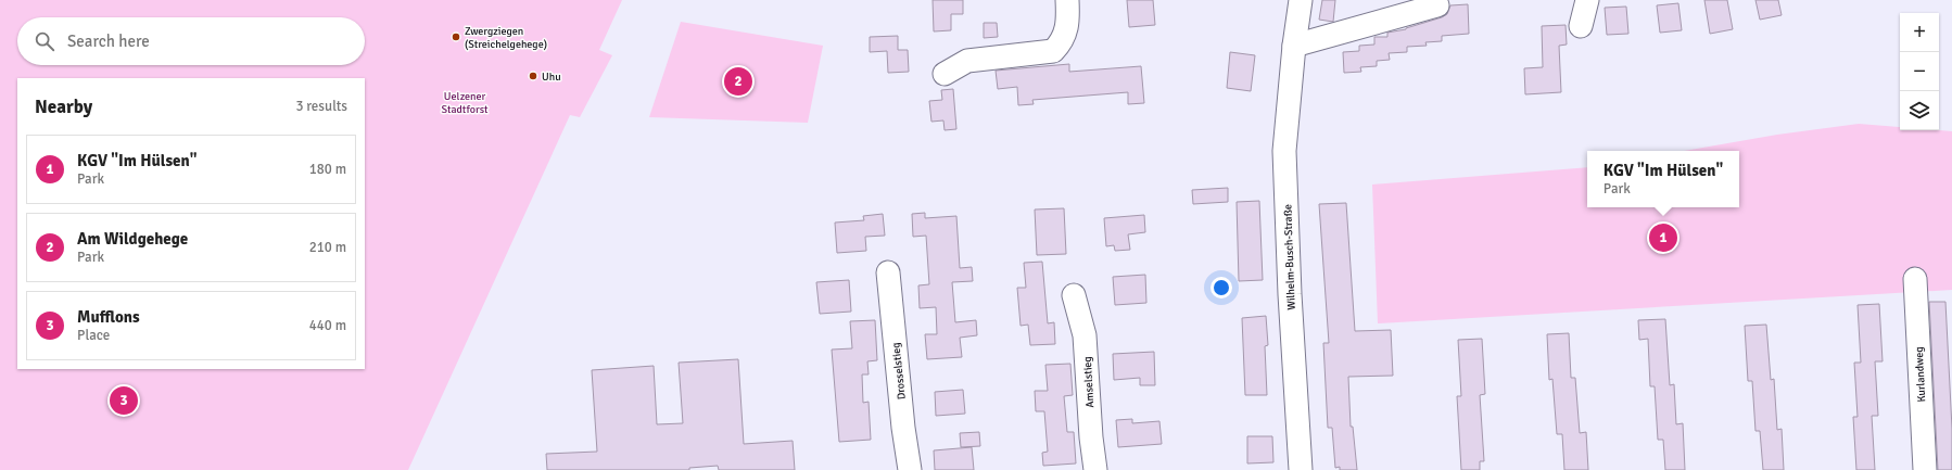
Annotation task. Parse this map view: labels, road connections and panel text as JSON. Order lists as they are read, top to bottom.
{
  "streets": {
    "street": [
      "Wilhelm-Busch-Straße",
      "Drosselstieg",
      "Kurlandweg",
      "Amselstieg"
    ]
  },
  "parks": ["Uelzener Stadtforst"],
  "places": ["Zwergziegen (Streichelgehege)", "Uhu"],
  "page": {
    "map_buttons": ["+", "−"],
    "search": "Search here",
    "pins": ["2", "1", "3"],
    "heading": ["Nearby", "3 results"],
    "list": [
      {
        "mark": "1",
        "name": "KGV \"Im Hülsen\"",
        "note": "Park",
        "value": "180 m"
      },
      {
        "mark": "2",
        "name": "Am Wildgehege",
        "note": "Park",
        "value": "210 m"
      },
      {
        "mark": "3",
        "name": "Mufflons",
        "note": "Place",
        "value": "440 m"
      }
    ],
    "popup": ["KGV \"Im Hülsen\"", "Park"]
  }
}
